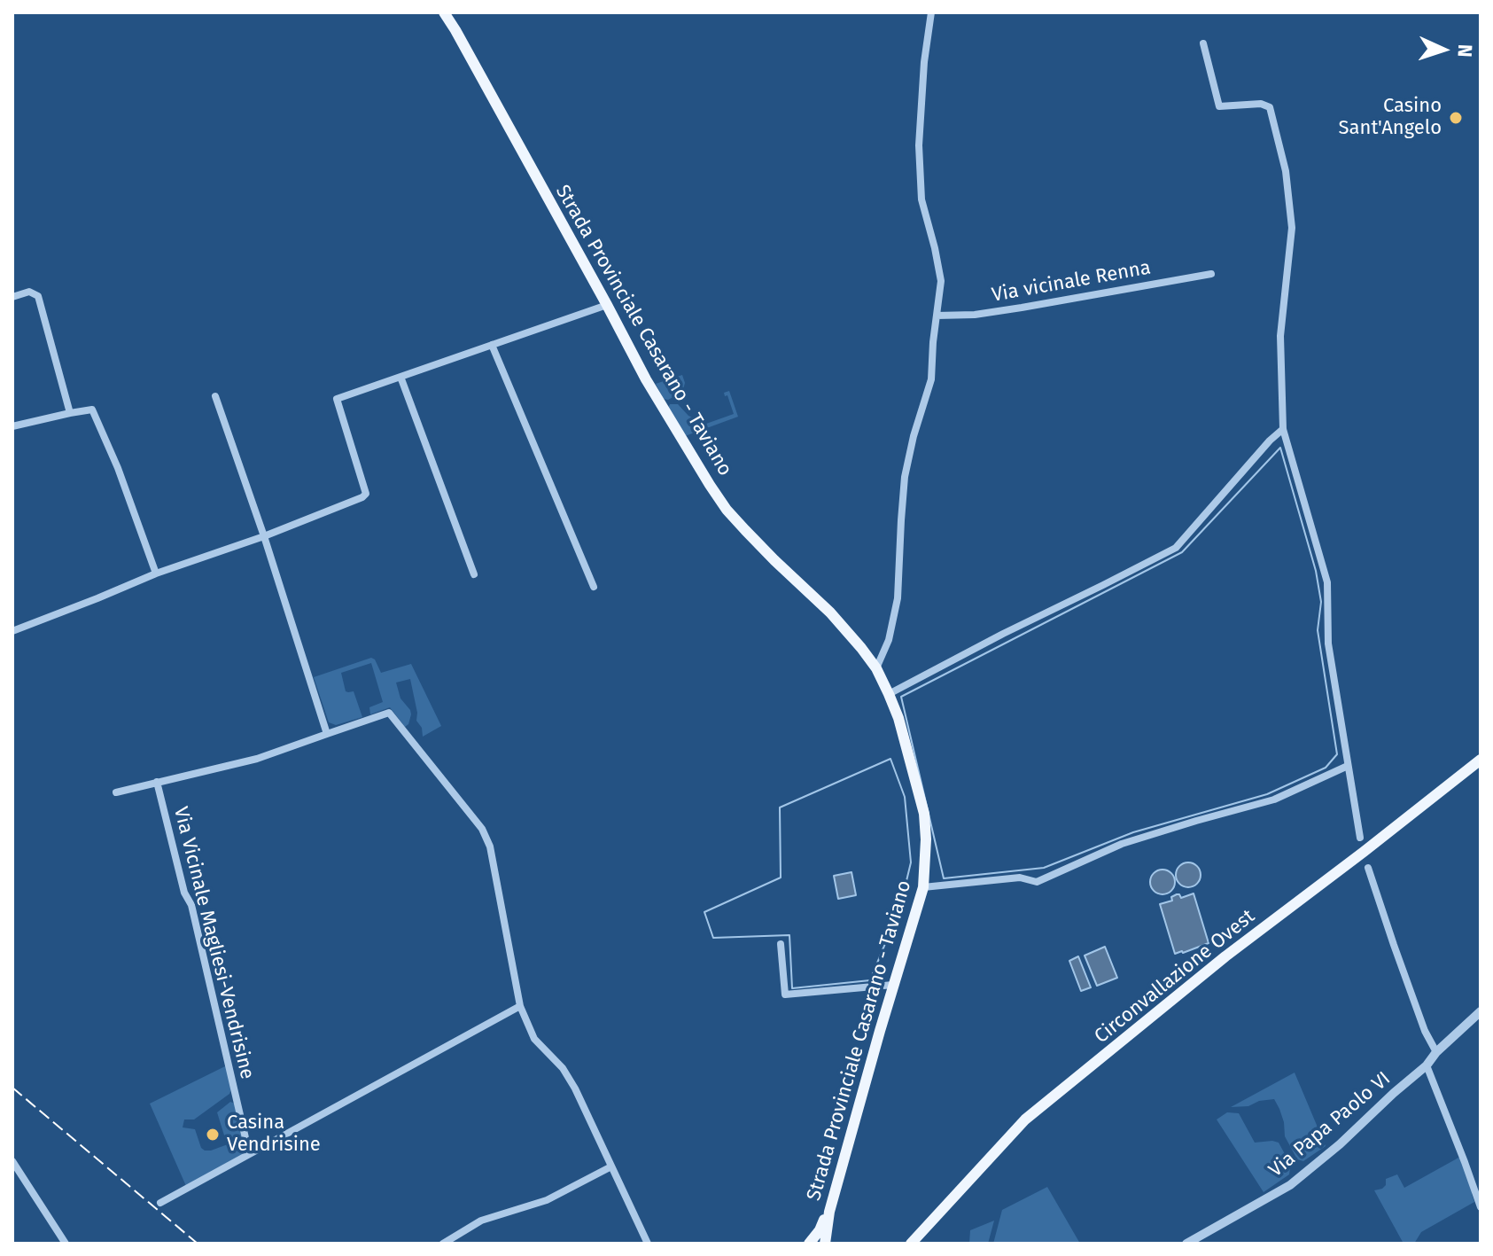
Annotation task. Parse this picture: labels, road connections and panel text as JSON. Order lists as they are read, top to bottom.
{
  "streets": {
    "main road": ["Strada Provinciale Casarano - Taviano", "Circonvallazione Ovest"],
    "street": ["Via vicinale Renna", "Via Vicinale Magliesi-Vendrisine", "Via Papa Paolo VI"]
  },
  "places": ["Casino Sant'Angelo", "Casina Vendrisine"],
  "north": "right"
}
